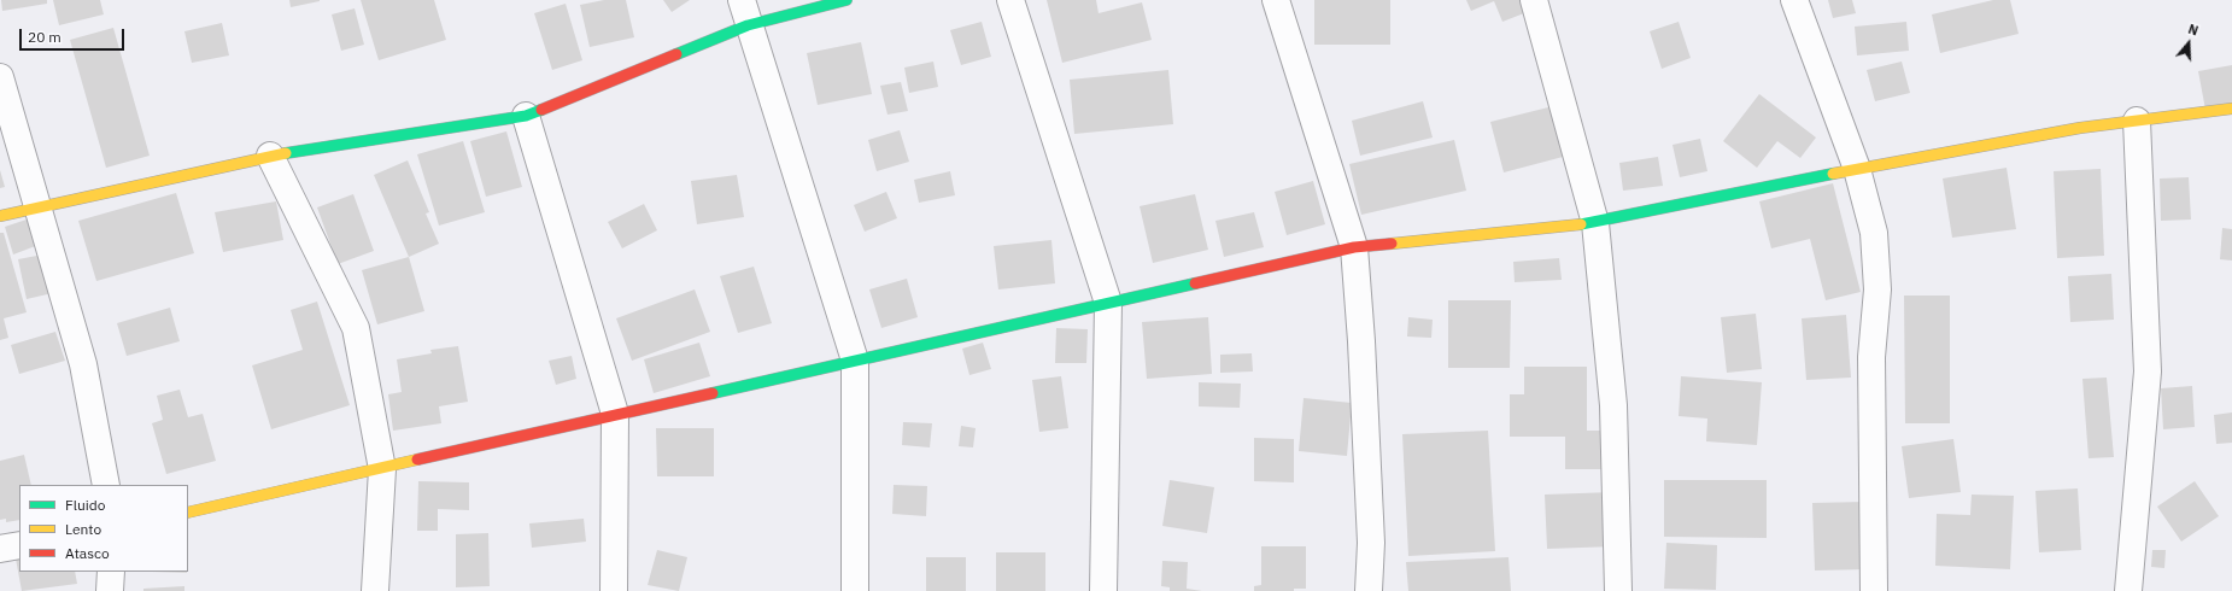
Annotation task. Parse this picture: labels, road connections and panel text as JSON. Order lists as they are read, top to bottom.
{
  "legend": ["Fluido", "Lento", "Atasco"],
  "scale_bar": "20 m",
  "north": "top"
}
